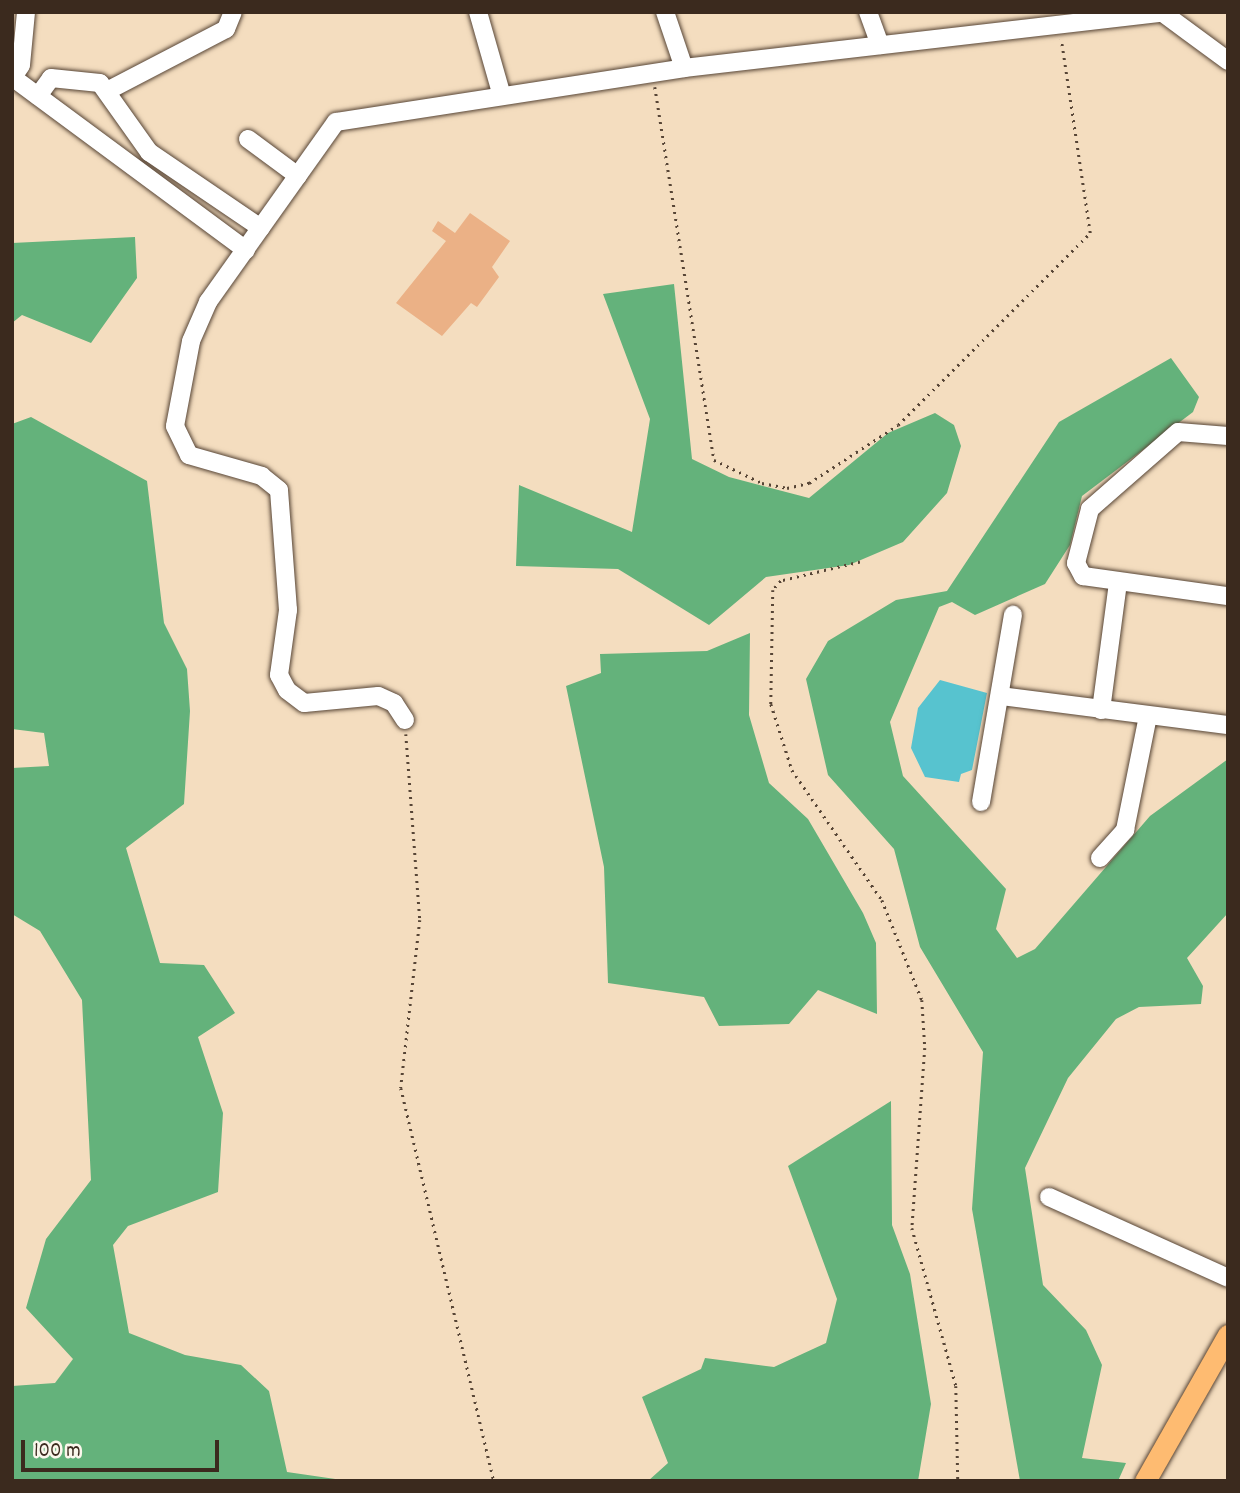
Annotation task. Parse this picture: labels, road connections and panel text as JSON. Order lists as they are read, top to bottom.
{
  "scale_bar": "100 m"
}
